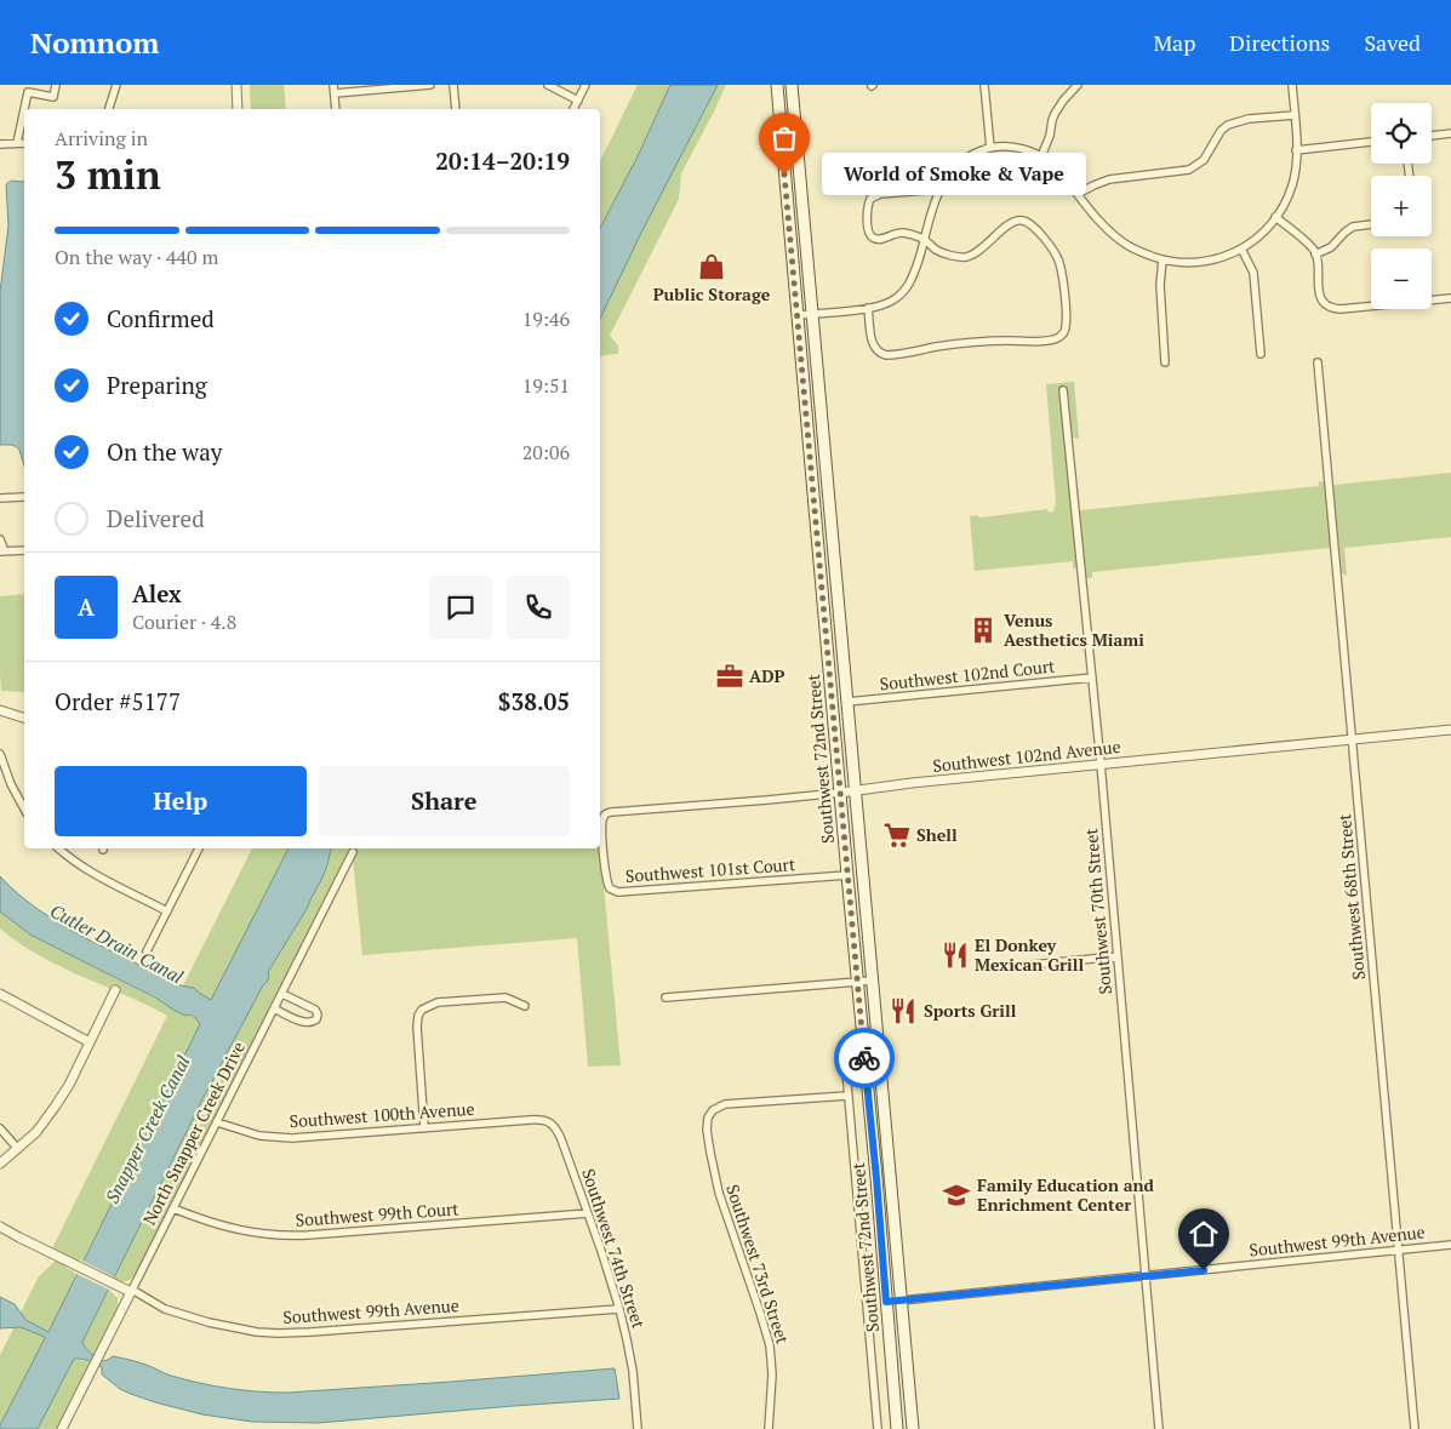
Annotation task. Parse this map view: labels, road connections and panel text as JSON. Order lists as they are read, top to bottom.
{
  "streets": {
    "main road": ["Southwest 72nd Street"],
    "street": [
      "Southwest 102nd Court",
      "Southwest 102nd Avenue",
      "Southwest 101st Court",
      "Southwest 68th Street",
      "Southwest 70th Street",
      "Southwest 100th Avenue",
      "North Snapper Creek Drive",
      "Southwest 99th Court",
      "Southwest 99th Avenue",
      "Southwest 74th Street",
      "Southwest 73rd Street"
    ]
  },
  "crossings": [
    ["Southwest 102nd Court", "Southwest 72nd Street"],
    ["Southwest 102nd Court", "Southwest 70th Street"],
    ["Southwest 102nd Avenue", "Southwest 72nd Street"],
    ["Southwest 102nd Avenue", "Southwest 101st Court"],
    ["Southwest 102nd Avenue", "Southwest 68th Street"],
    ["Southwest 102nd Avenue", "Southwest 70th Street"],
    ["Southwest 72nd Street", "Southwest 101st Court"],
    ["Southwest 72nd Street", "Southwest 99th Avenue"],
    ["Southwest 72nd Street", "Southwest 73rd Street"],
    ["Southwest 68th Street", "Southwest 99th Avenue"],
    ["Southwest 70th Street", "Southwest 99th Avenue"],
    ["Southwest 100th Avenue", "North Snapper Creek Drive"],
    ["Southwest 100th Avenue", "Southwest 74th Street"],
    ["North Snapper Creek Drive", "Southwest 99th Court"],
    ["North Snapper Creek Drive", "Southwest 99th Avenue"],
    ["Southwest 99th Court", "Southwest 74th Street"],
    ["Southwest 99th Avenue", "Southwest 74th Street"]
  ],
  "water": ["Cutler Drain Canal", "Snapper Creek Canal"],
  "places": {
    "other": ["World of Smoke & Vape"],
    "shop": ["Public Storage"],
    "building": ["Venus Aesthetics Miami"],
    "office": ["ADP"],
    "supermarket": ["Shell"],
    "restaurant": ["El Donkey Mexican Grill", "Sports Grill"],
    "school or university": ["Family Education and Enrichment Center"]
  },
  "page": {
    "header": "Nomnom",
    "nav": ["Map", "Directions", "Saved"],
    "map_buttons": ["+", "−"],
    "heading": ["3 min", "Arriving in", "20:14–20:19"],
    "panel": [
      "Alex",
      "Courier · 4.8",
      "Order #5177",
      "$38.05"
    ],
    "bubble": "World of Smoke & Vape",
    "bar": "On the way · 440 m",
    "list": [
      ["Confirmed", "19:46"],
      ["Preparing", "19:51"],
      ["On the way", "20:06"],
      "Delivered"
    ],
    "round": "A",
    "buttons": ["Help", "Share"]
  }
}
